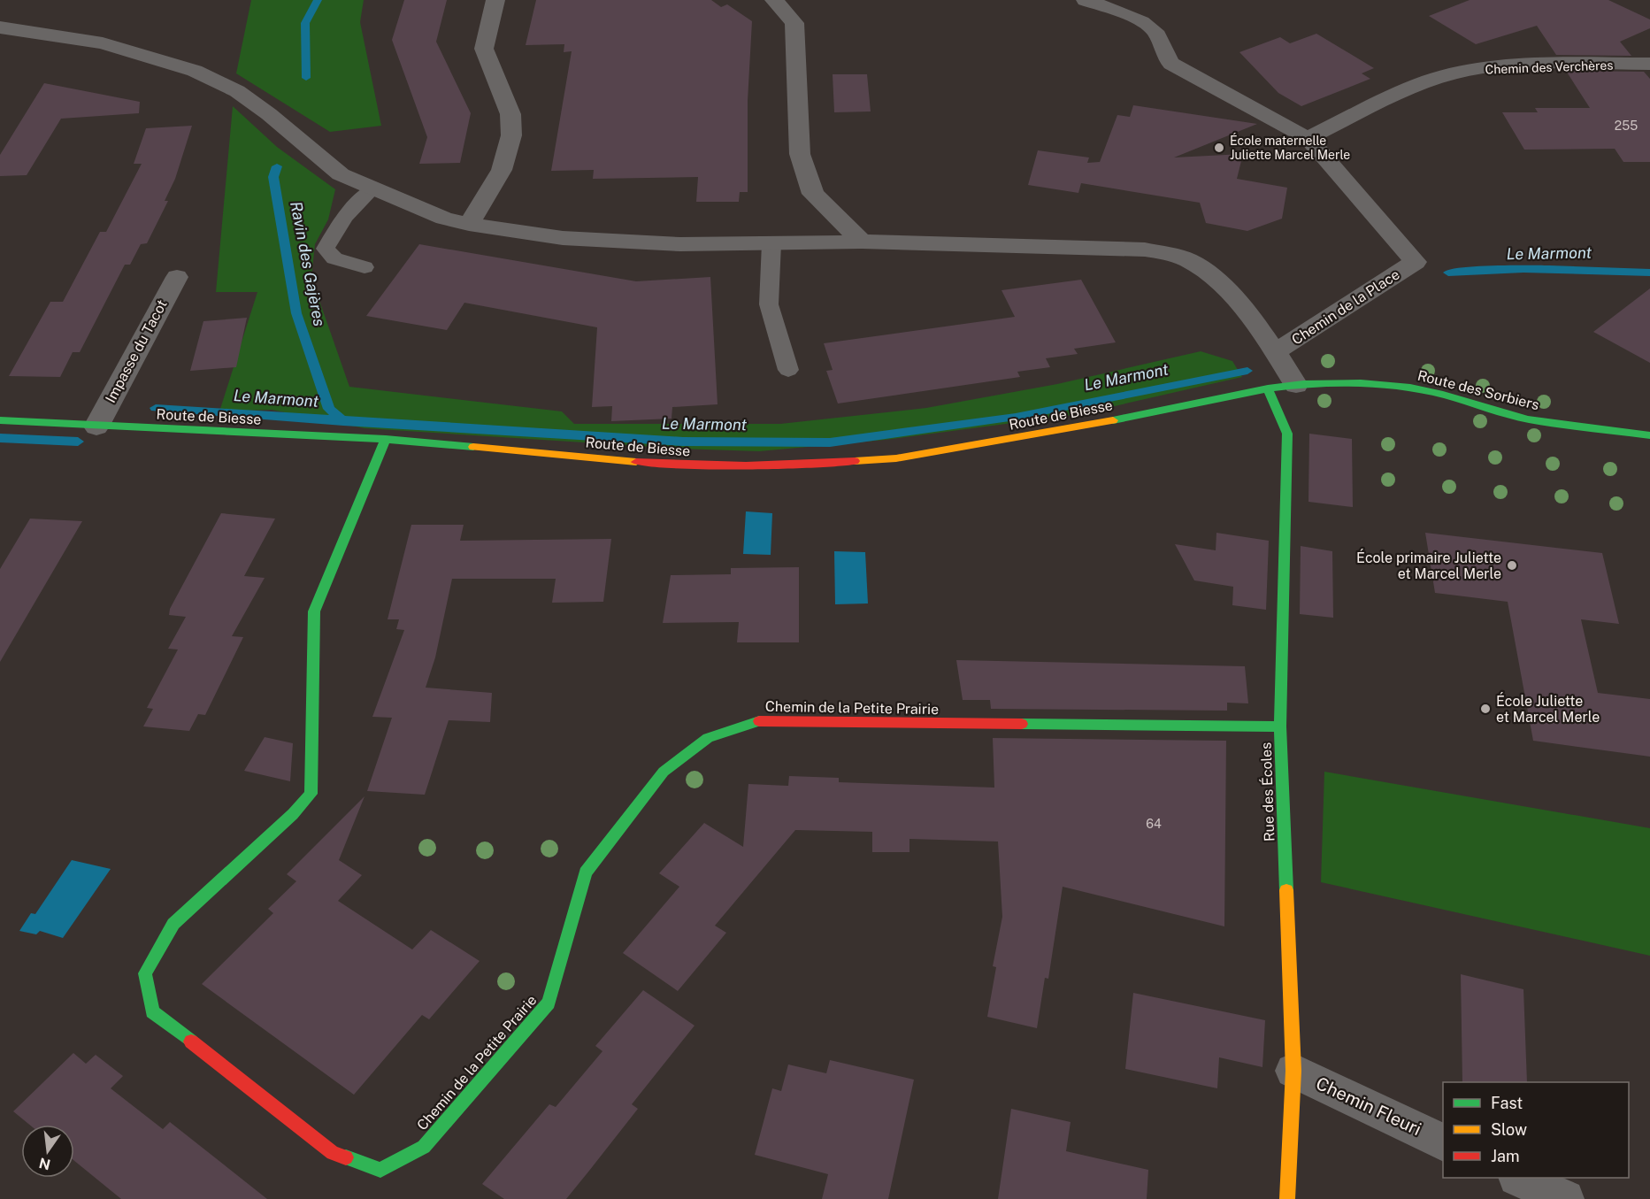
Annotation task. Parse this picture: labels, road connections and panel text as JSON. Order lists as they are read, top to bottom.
{
  "streets": {
    "street": [
      "Chemin des Verchères",
      "Chemin de la Place",
      "Impasse du Tacot",
      "Route des Sorbiers",
      "Route de Biesse",
      "Chemin de la Petite Prairie",
      "Rue des Écoles",
      "Chemin Fleuri"
    ]
  },
  "crossings": [
    ["Chemin des Verchères", "Chemin de la Place"],
    ["Impasse du Tacot", "Route de Biesse"],
    ["Route des Sorbiers", "Route de Biesse"],
    ["Route des Sorbiers", "Rue des Écoles"],
    ["Route de Biesse", "Chemin de la Petite Prairie"],
    ["Route de Biesse", "Rue des Écoles"],
    ["Chemin de la Petite Prairie", "Rue des Écoles"],
    ["Rue des Écoles", "Chemin Fleuri"]
  ],
  "water": ["Le Marmont", "Ravin des Gajères"],
  "places": ["École maternelle Juliette Marcel Merle", "École primaire Juliette et Marcel Merle", "École Juliette et Marcel Merle"],
  "house_numbers": ["255", "64"],
  "legend": ["Fast", "Slow", "Jam"],
  "north": "bottom"
}
